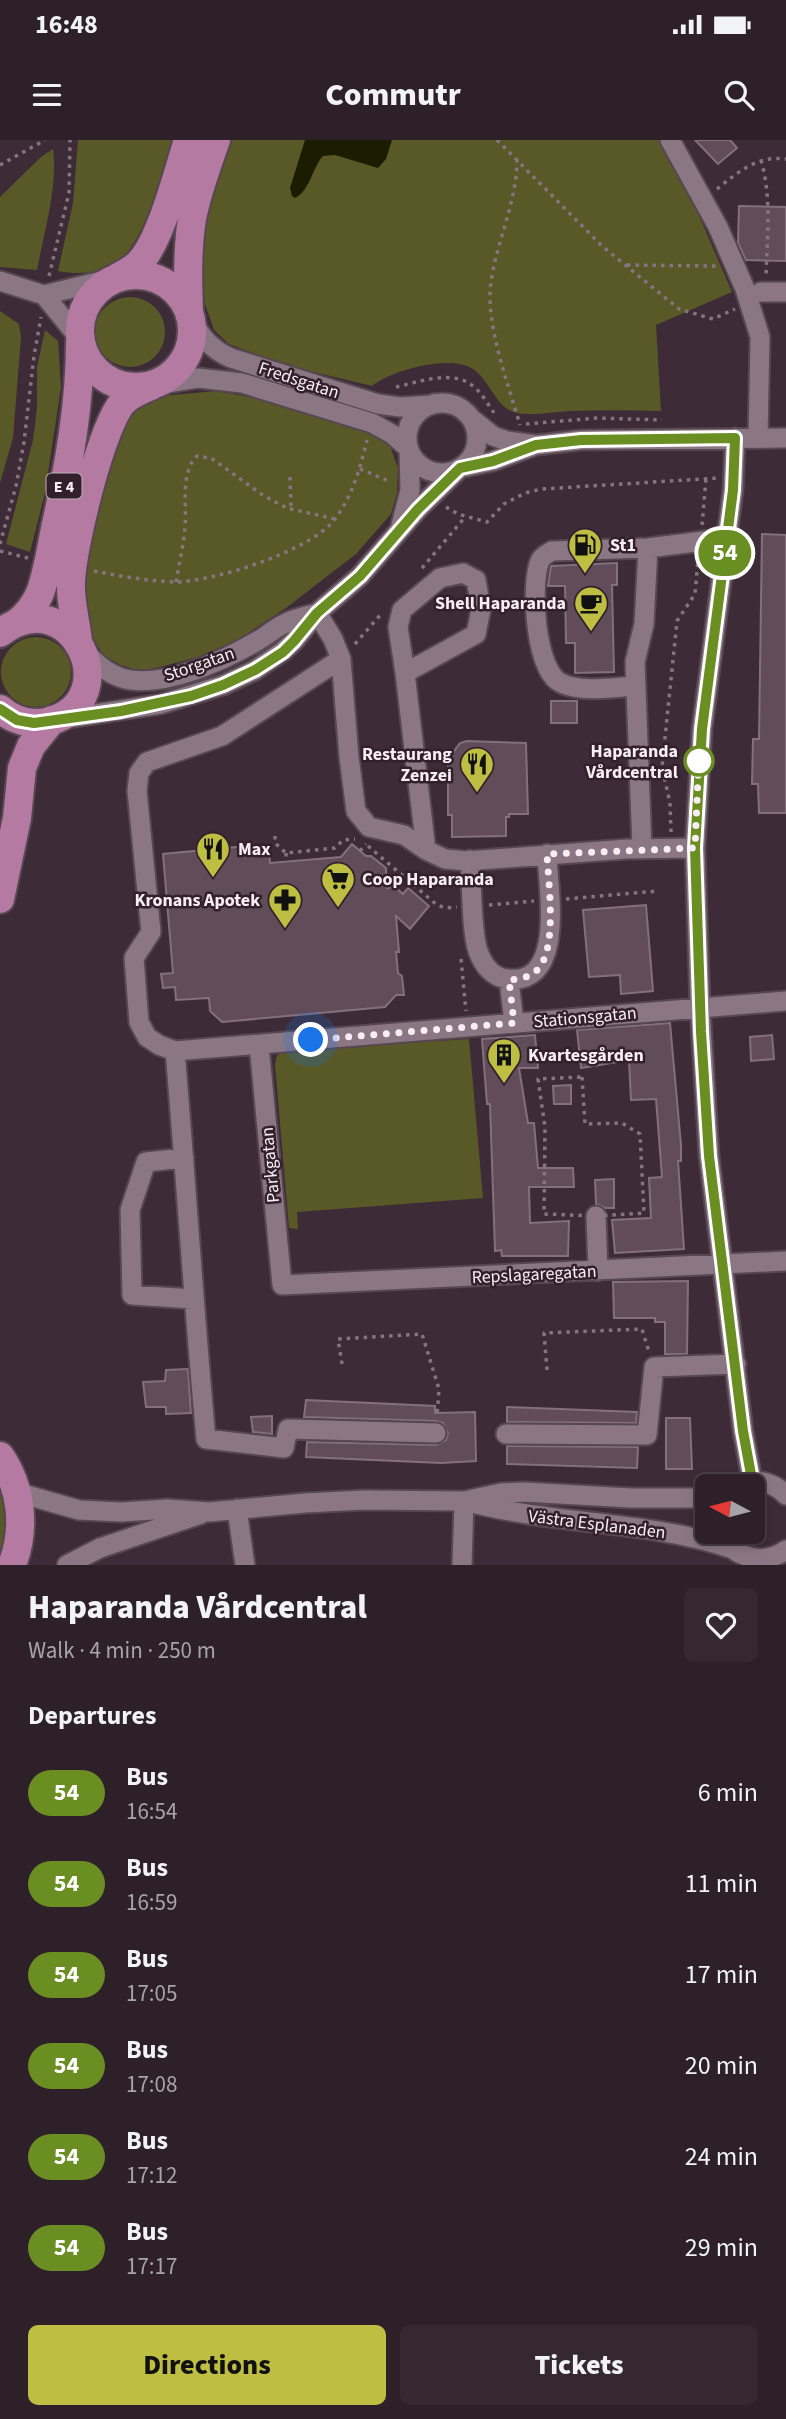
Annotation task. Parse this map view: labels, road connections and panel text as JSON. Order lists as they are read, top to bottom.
{
  "streets": {
    "highway": ["E 4"],
    "street": [
      "Fredsgatan",
      "Storgatan",
      "Stationsgatan",
      "Parkgatan",
      "Repslagaregatan",
      "Västra Esplanaden"
    ]
  },
  "crossings": [
    ["Fredsgatan", "E 4"],
    ["Fredsgatan", "Storgatan"],
    ["E 4", "Storgatan"],
    ["Stationsgatan", "Parkgatan"],
    ["Parkgatan", "Repslagaregatan"]
  ],
  "places": {
    "fuel station": ["St1"],
    "cafe": ["Shell Haparanda"],
    "other": ["Haparanda Vårdcentral"],
    "restaurant": ["Restaurang Zenzei", "Max"],
    "supermarket": ["Coop Haparanda"],
    "pharmacy": ["Kronans Apotek"],
    "building": ["Kvartesgården"]
  },
  "lines": ["bus line 54"],
  "north": "left",
  "page": {
    "status": "16:48",
    "header": "Commutr",
    "on_map": "54",
    "heading": [
      ["Haparanda Vårdcentral", "Walk · 4 min · 250 m"],
      "Departures"
    ],
    "list": [
      {
        "mark": "54",
        "name": "Bus",
        "note": "16:54",
        "value": "6 min"
      },
      {
        "mark": "54",
        "name": "Bus",
        "note": "16:59",
        "value": "11 min"
      },
      {
        "mark": "54",
        "name": "Bus",
        "note": "17:05",
        "value": "17 min"
      },
      {
        "mark": "54",
        "name": "Bus",
        "note": "17:08",
        "value": "20 min"
      },
      {
        "mark": "54",
        "name": "Bus",
        "note": "17:12",
        "value": "24 min"
      },
      {
        "mark": "54",
        "name": "Bus",
        "note": "17:17",
        "value": "29 min"
      }
    ],
    "buttons": ["Directions", "Tickets"]
  }
}
